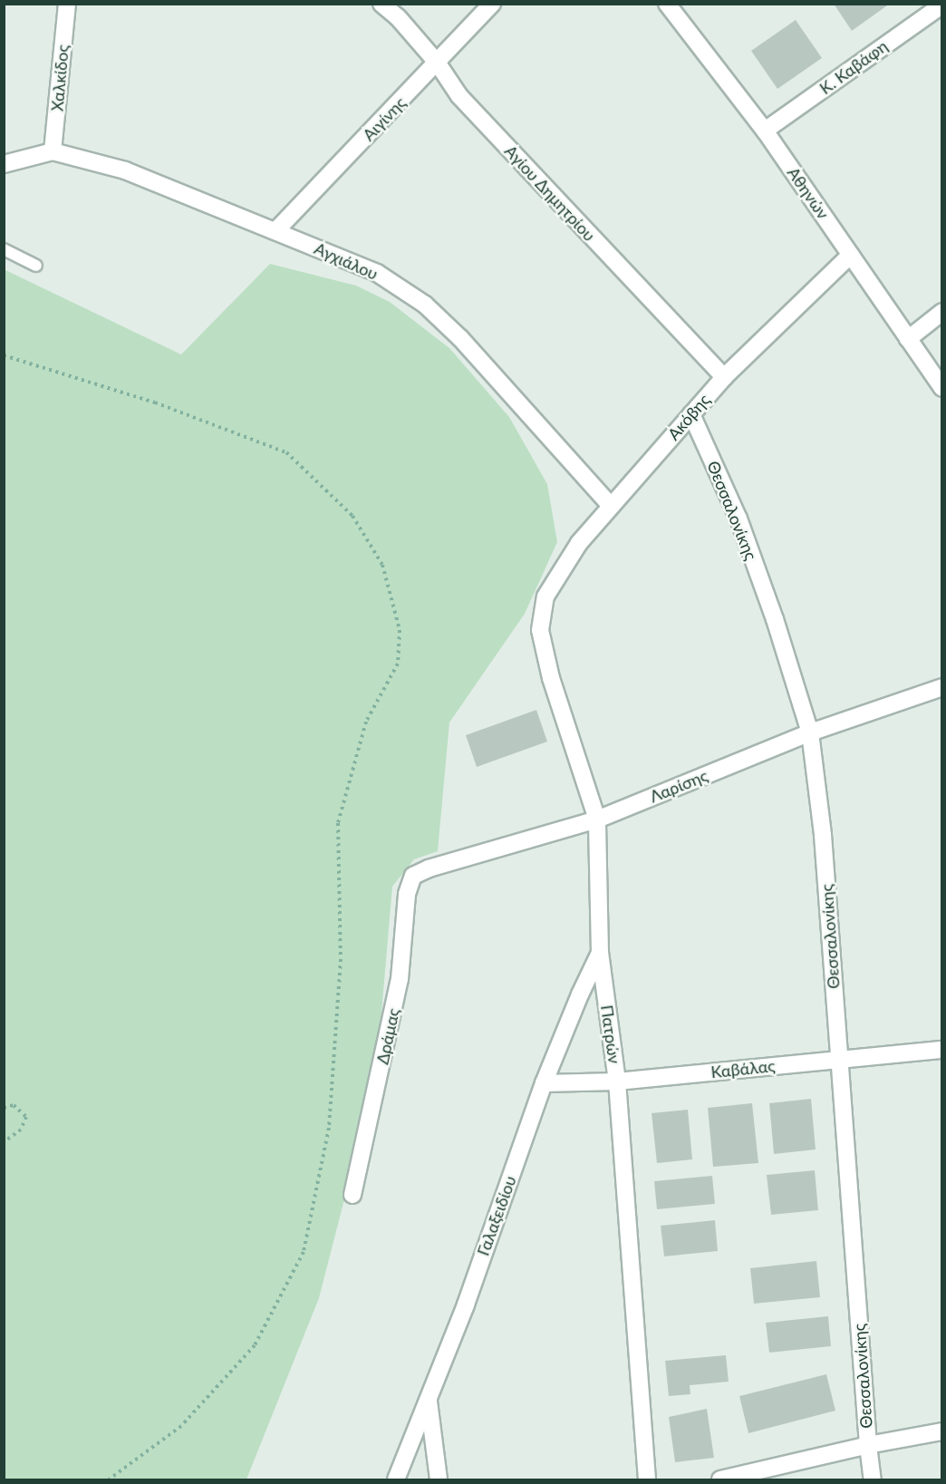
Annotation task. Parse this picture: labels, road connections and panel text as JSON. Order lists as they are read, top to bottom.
{
  "streets": {
    "street": [
      "Κ. Καβάφη",
      "Χαλκίδος",
      "Αιγίνης",
      "Αγίου Δημητρίου",
      "Αθηνών",
      "Αγχιάλου",
      "Ακόβης",
      "Θεσσαλονίκης",
      "Λαρίσης",
      "Πατρών",
      "Δράμας",
      "Καβάλας",
      "Γαλαξειδίου"
    ]
  },
  "crossings": [
    ["Κ. Καβάφη", "Αθηνών"],
    ["Χαλκίδος", "Αγχιάλου"],
    ["Αιγίνης", "Αγίου Δημητρίου"],
    ["Αιγίνης", "Αγχιάλου"],
    ["Αγίου Δημητρίου", "Ακόβης"],
    ["Αθηνών", "Ακόβης"],
    ["Αγχιάλου", "Ακόβης"],
    ["Ακόβης", "Θεσσαλονίκης"],
    ["Ακόβης", "Πατρών"],
    ["Θεσσαλονίκης", "Λαρίσης"],
    ["Θεσσαλονίκης", "Καβάλας"],
    ["Λαρίσης", "Πατρών"],
    ["Λαρίσης", "Δράμας"],
    ["Πατρών", "Καβάλας"],
    ["Πατρών", "Γαλαξειδίου"],
    ["Καβάλας", "Γαλαξειδίου"]
  ]
}
